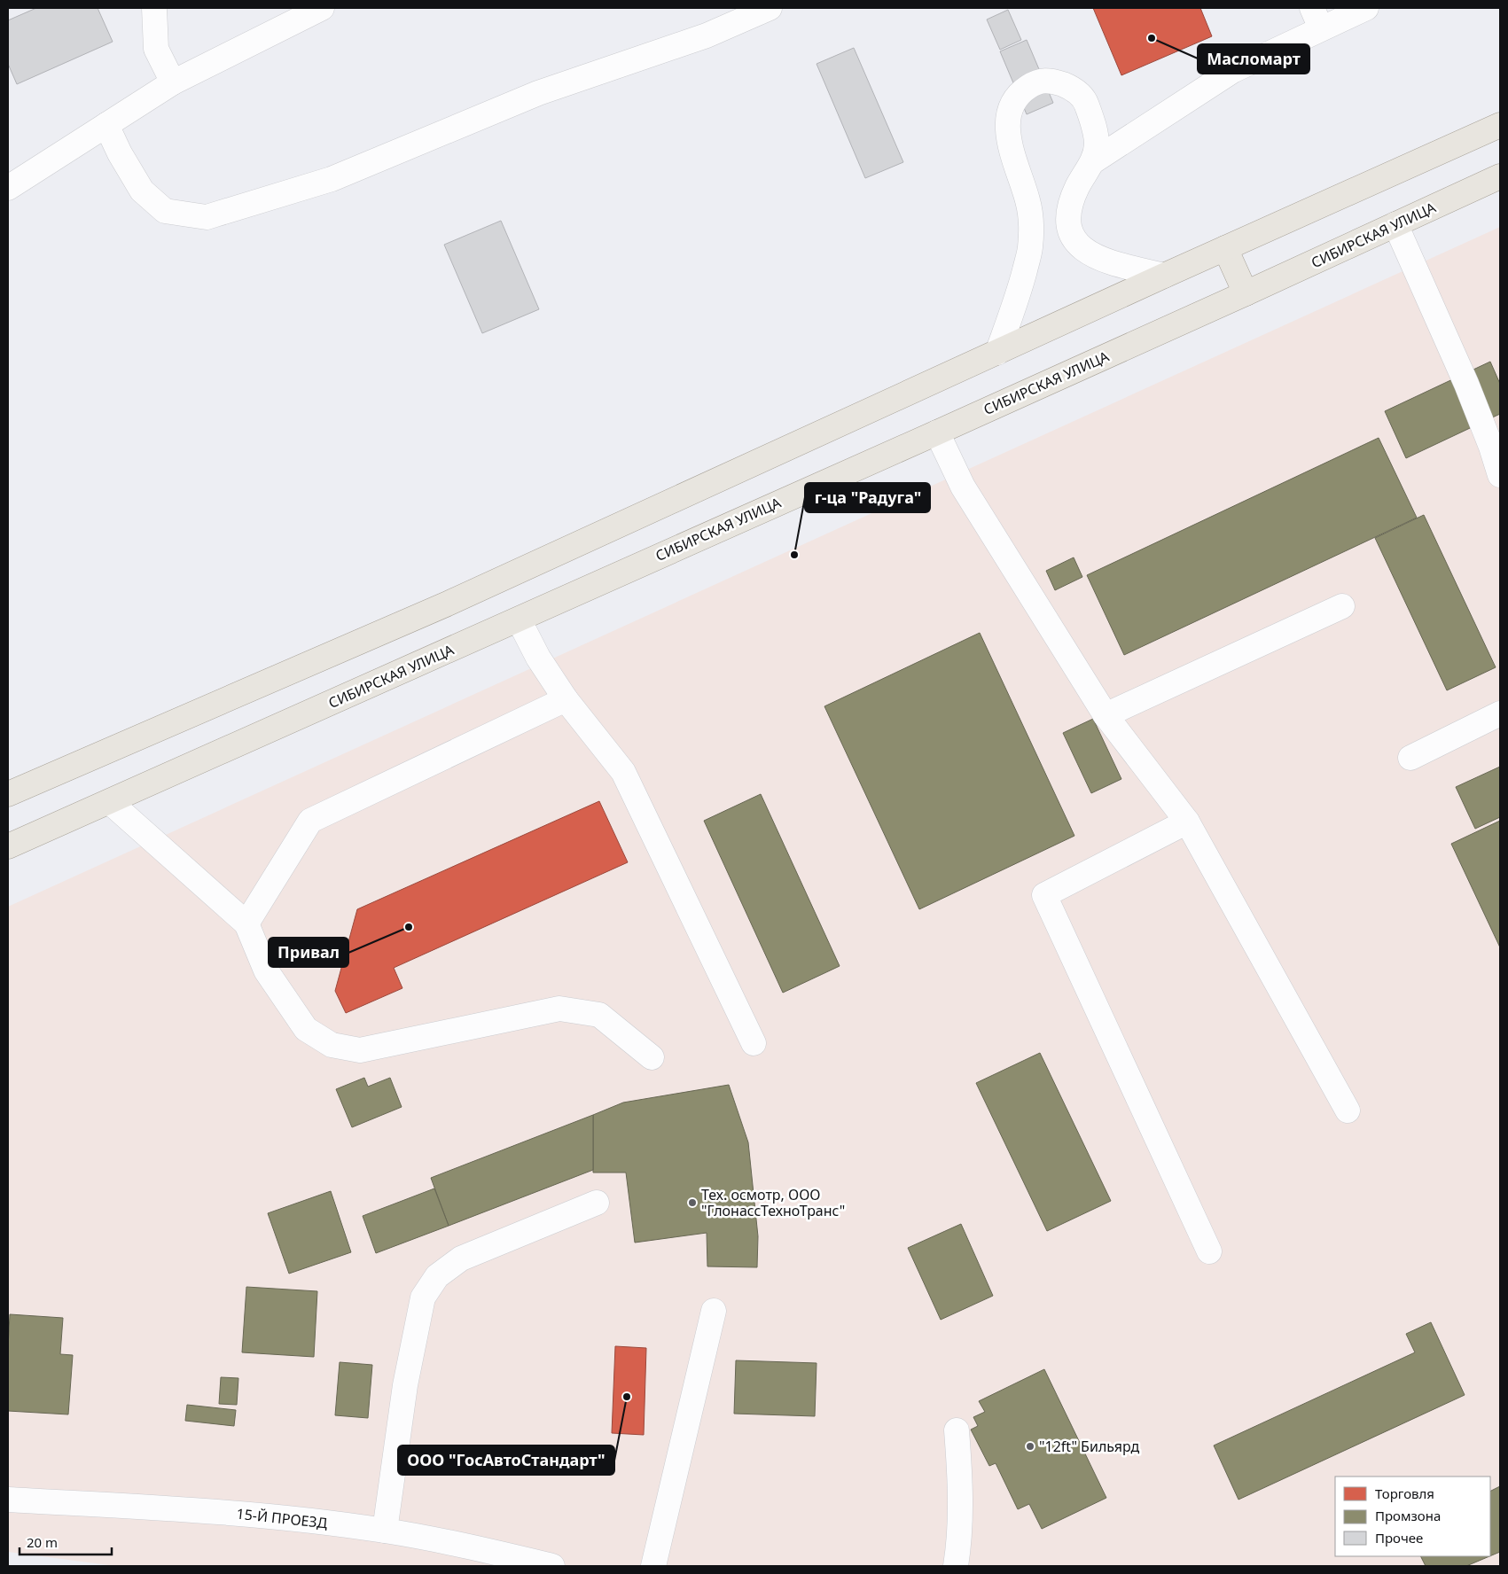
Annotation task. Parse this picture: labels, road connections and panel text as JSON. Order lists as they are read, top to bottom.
{
  "streets": {
    "main road": ["СИБИРСКАЯ УЛИЦА"],
    "street": ["15-Й ПРОЕЗД"]
  },
  "places": [
    "Масломарт",
    "г-ца \"Радуга\"",
    "Привал",
    "Тех. осмотр, ООО \"ГлонассТехноТранс\"",
    "ООО \"ГосАвтоСтандарт\"",
    "\"12ft\" Бильярд"
  ],
  "legend": ["Торговля", "Промзона", "Прочее"],
  "scale_bar": "20 m"
}
